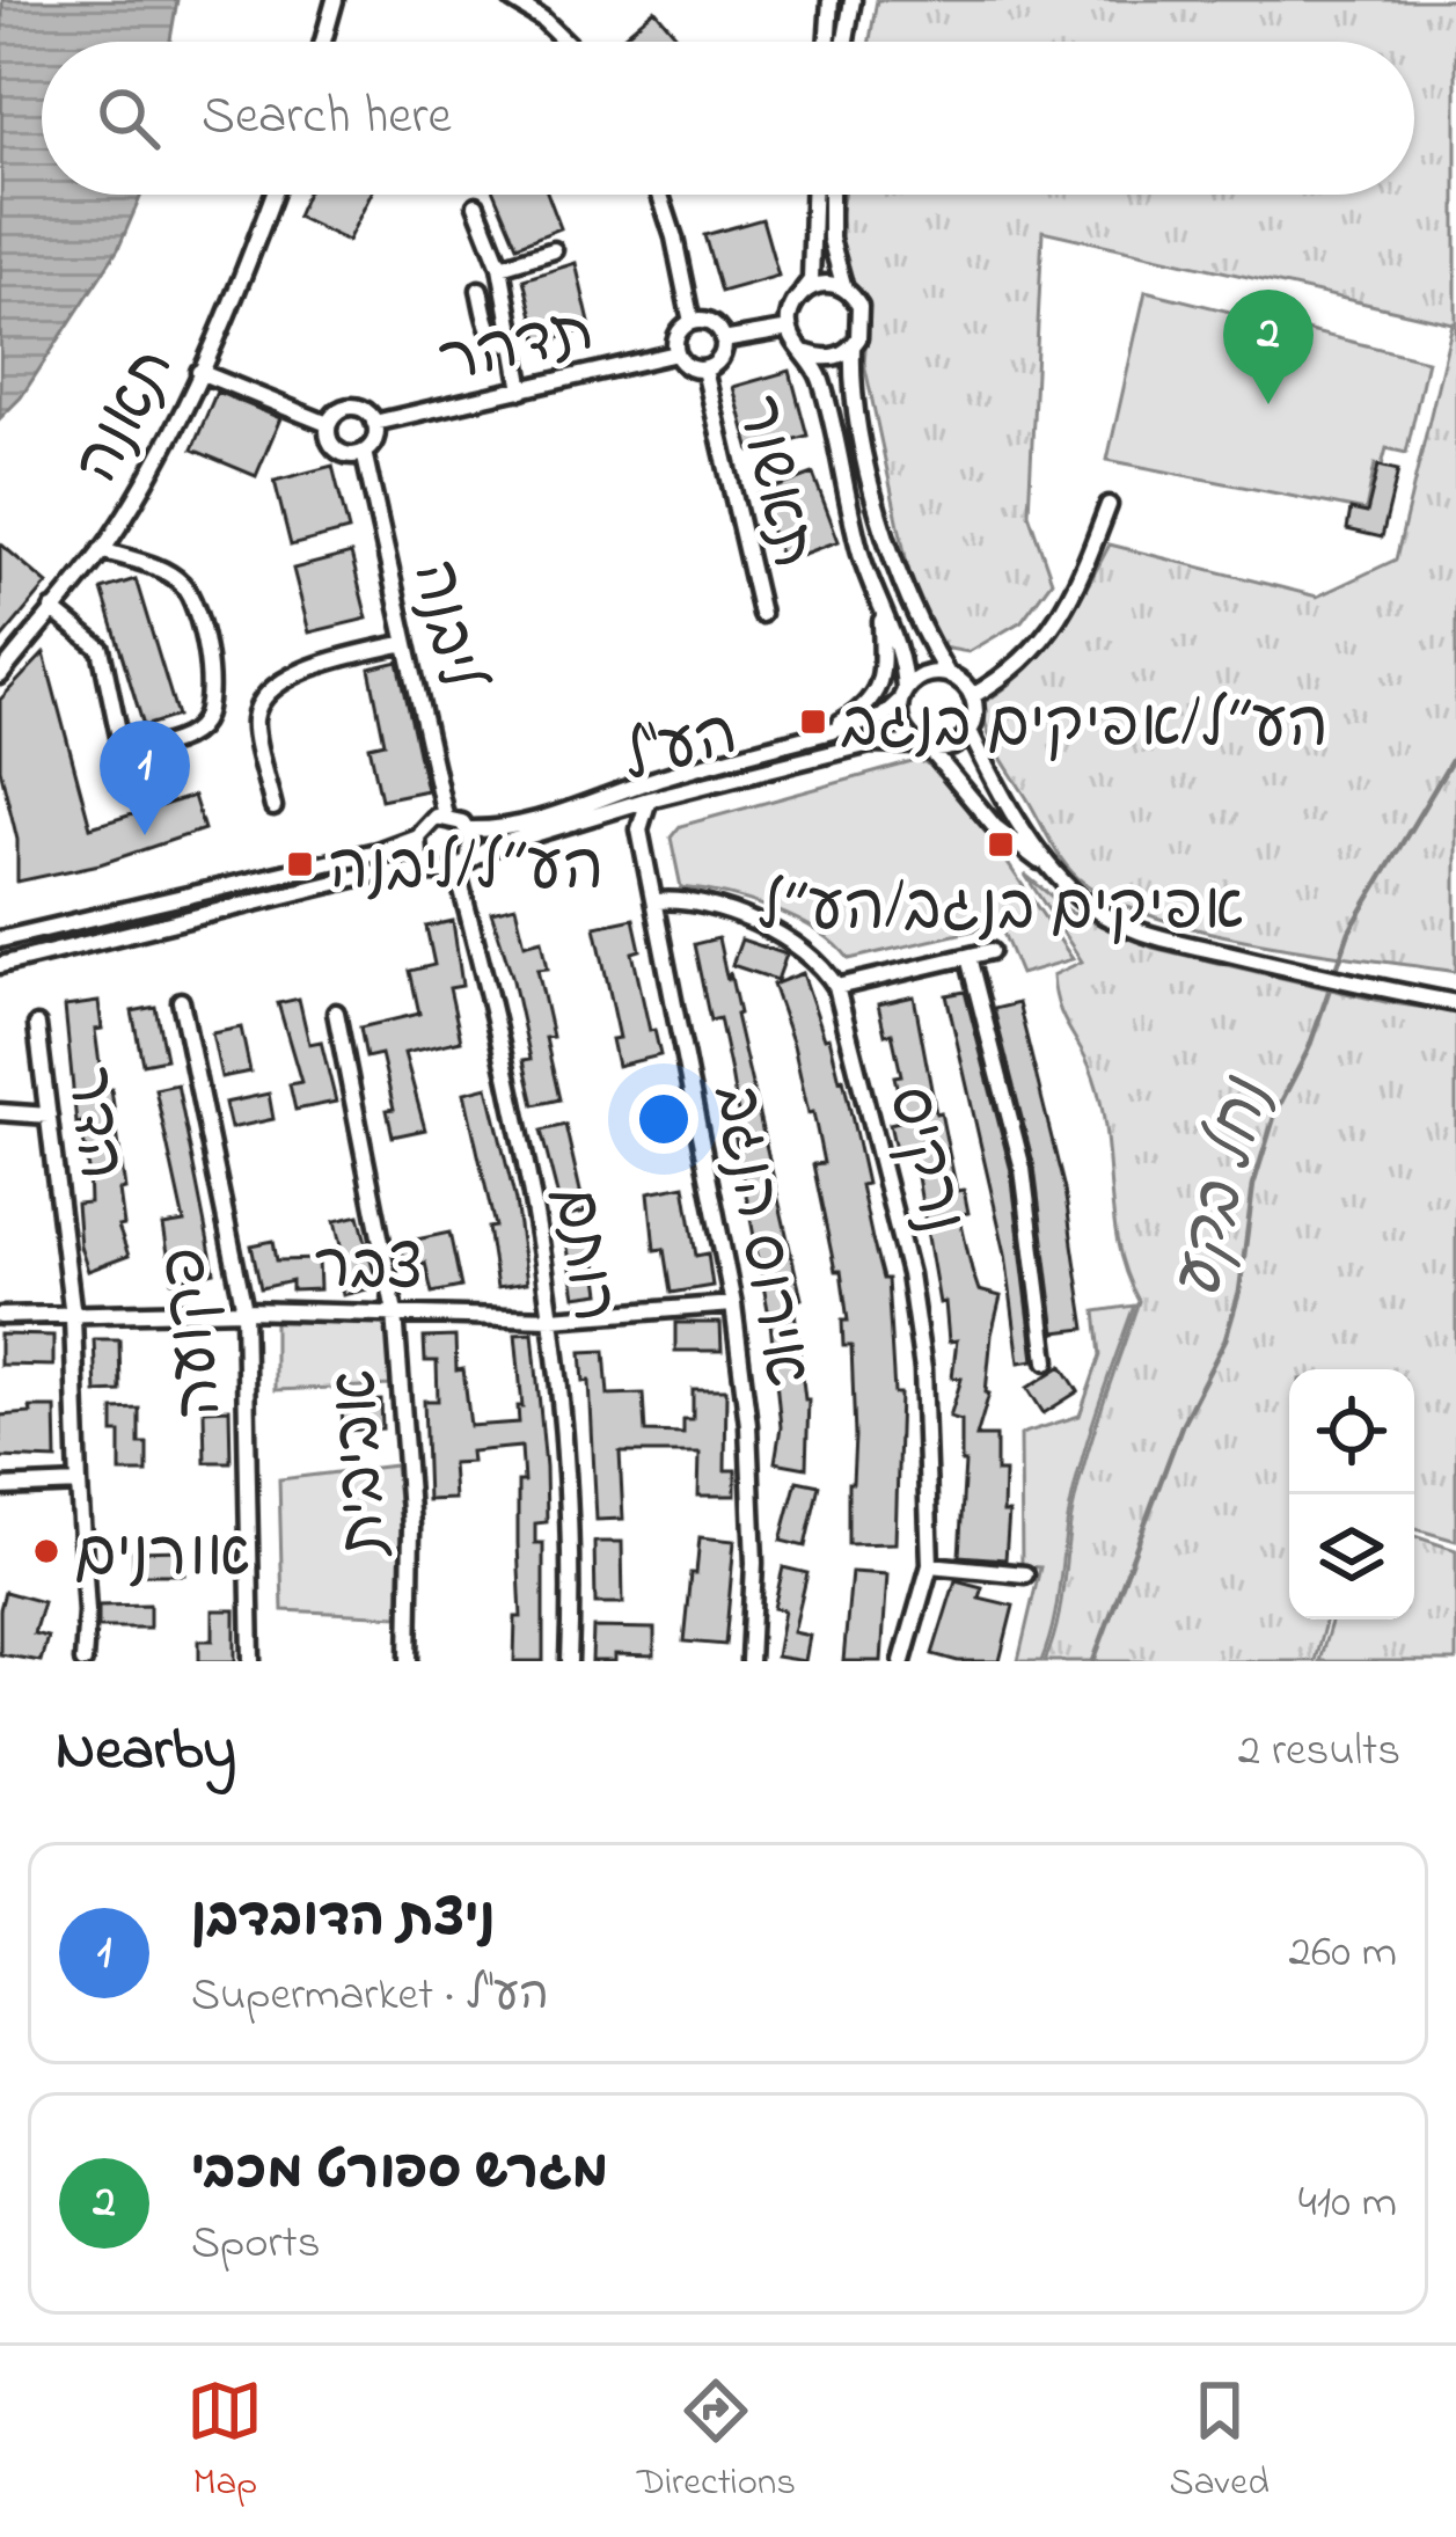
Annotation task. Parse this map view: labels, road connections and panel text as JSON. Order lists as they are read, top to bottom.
{
  "streets": {
    "street": [
      "תדהר",
      "תאנה",
      "תאשור",
      "ליבנה",
      "הע\"ל",
      "הדר",
      "נרקיס",
      "אירוס הנגב",
      "רותם",
      "צבר",
      "פקועה",
      "אביבית"
    ]
  },
  "crossings": [
    ["תדהר", "תאשור"],
    ["תדהר", "ליבנה"],
    ["ליבנה", "הע\"ל"],
    ["ליבנה", "רותם"],
    ["הע\"ל", "רותם"],
    ["הדר", "צבר"],
    ["אירוס הנגב", "צבר"],
    ["רותם", "צבר"],
    ["צבר", "פקועה"],
    ["צבר", "אביבית"]
  ],
  "water": ["נחל בקע"],
  "places": {
    "transit": ["הע״ל/אפיקים בנגב", "אפיקים בנגב/הע״ל", "הע״ל/ליבנה"],
    "other": ["אורנים"]
  },
  "page": {
    "search": "Search here",
    "pins": ["2", "1"],
    "heading": ["Nearby", "2 results"],
    "list": [
      {
        "mark": "1",
        "name": "ניצת הדובדבן",
        "note": "Supermarket · הע\"ל",
        "value": "260 m"
      },
      {
        "mark": "2",
        "name": "מגרש ספורט מכבי",
        "note": "Sports",
        "value": "410 m"
      }
    ],
    "nav": ["Map", "Directions", "Saved"]
  }
}
